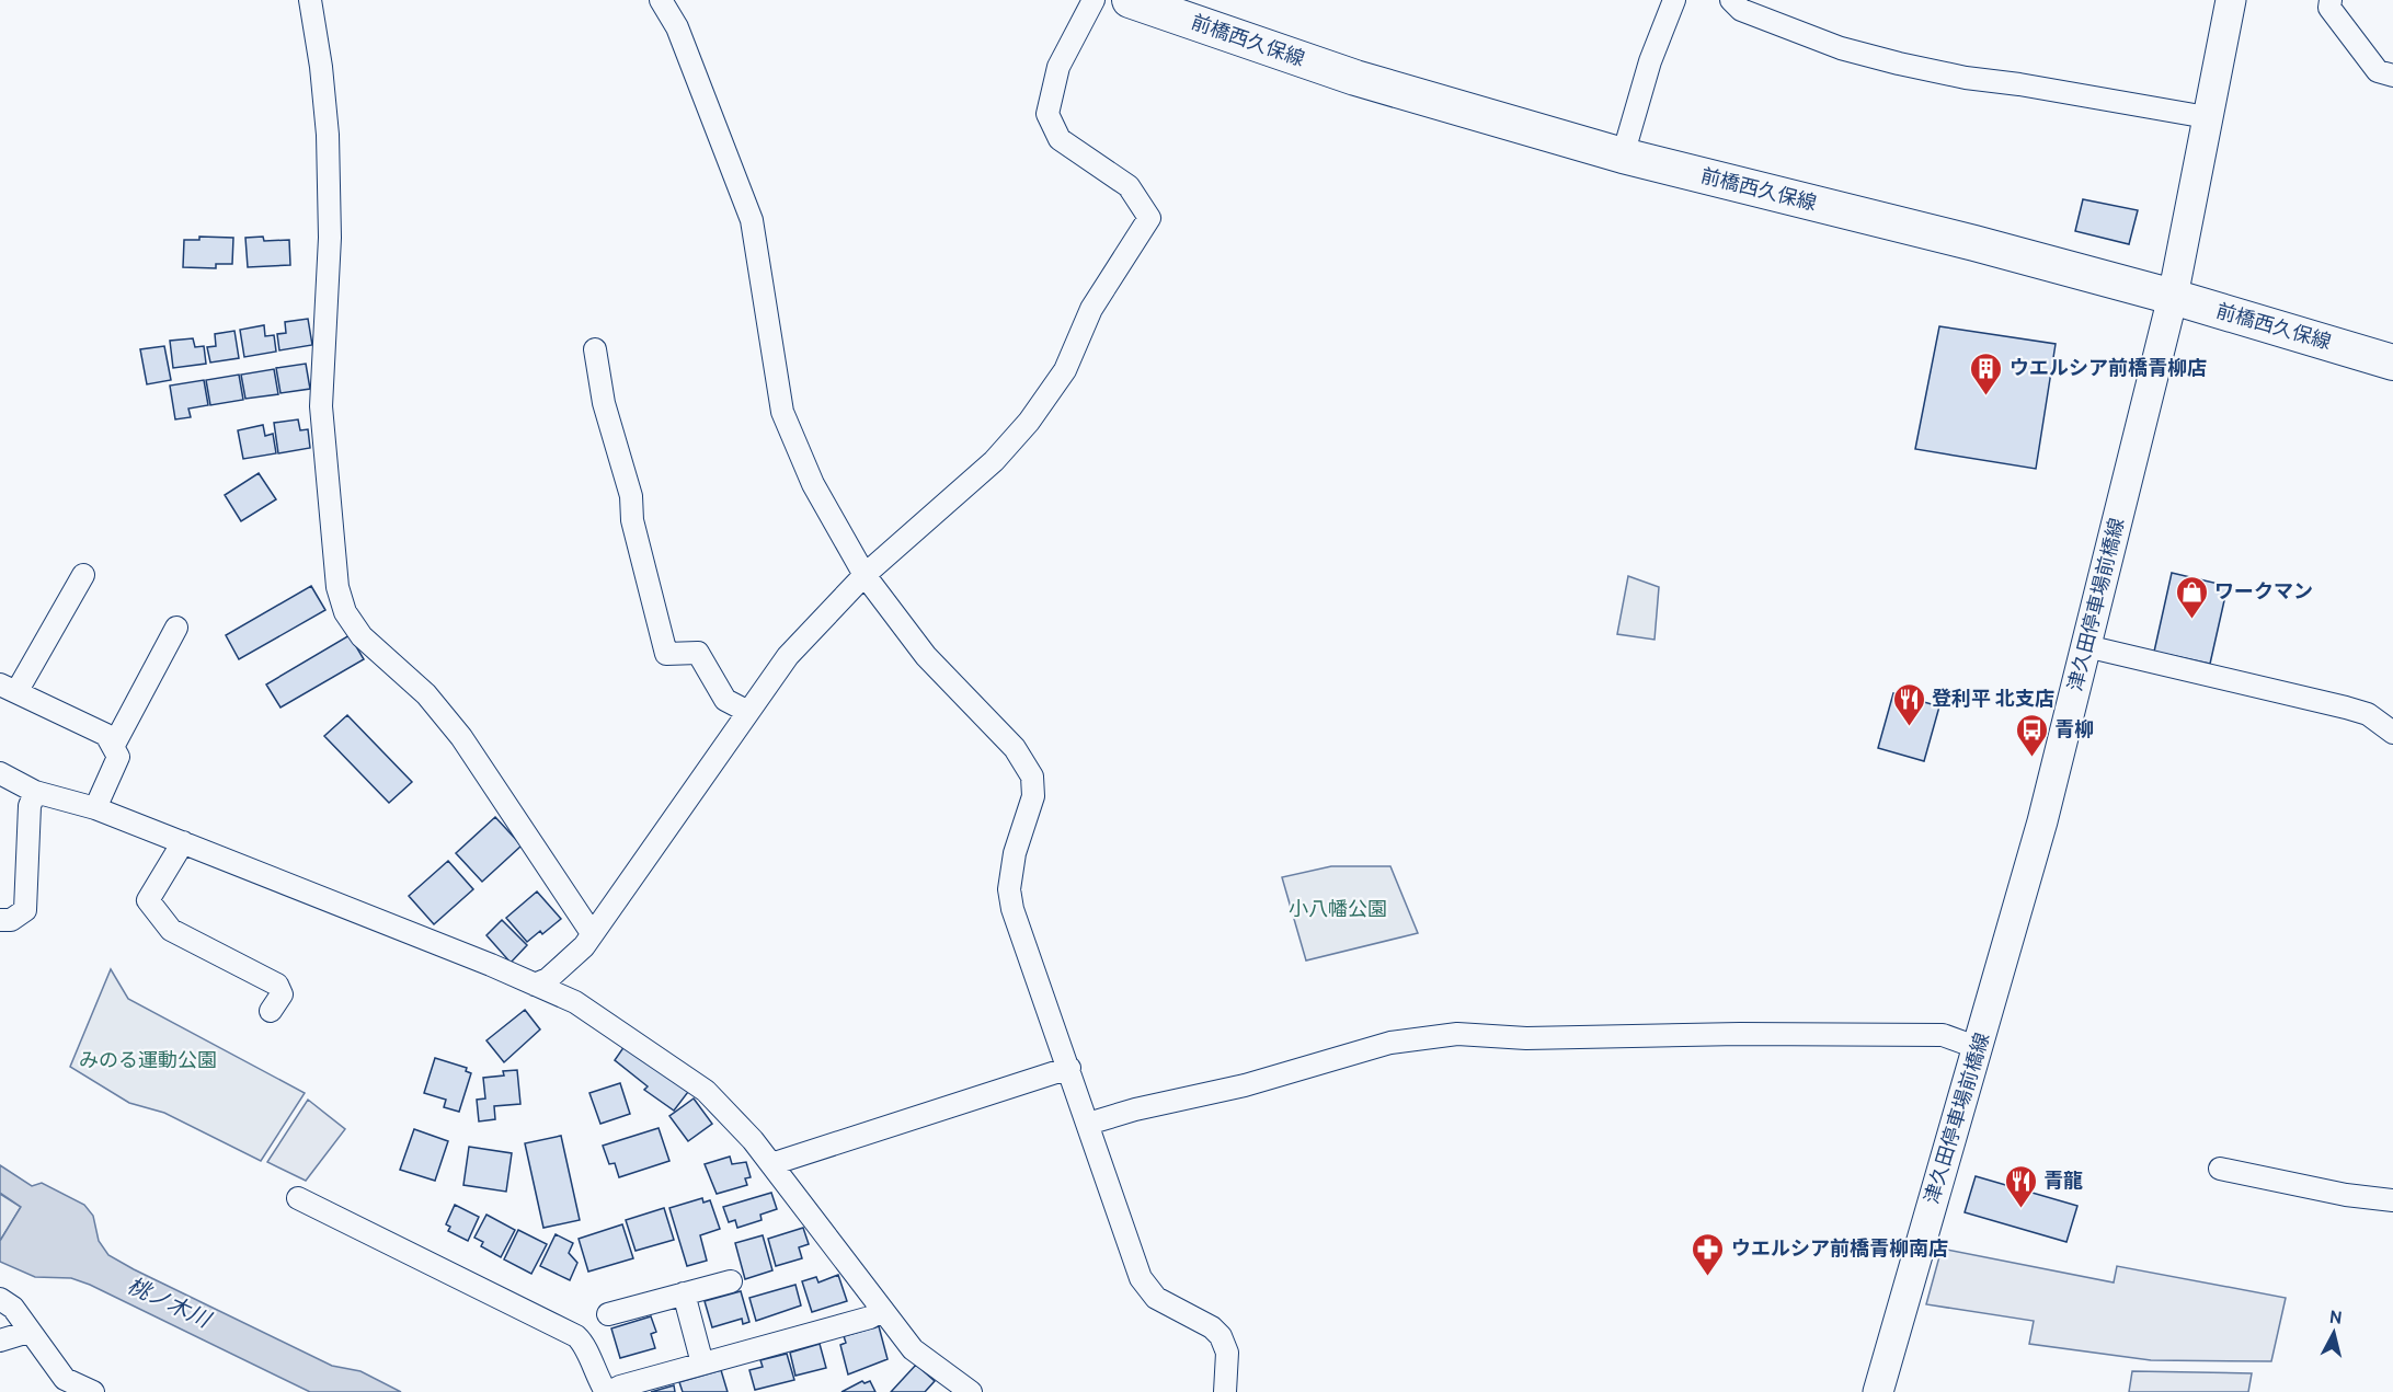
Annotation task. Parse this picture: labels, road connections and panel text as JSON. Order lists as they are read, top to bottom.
{
  "streets": {
    "main road": ["前橋西久保線", "津久田停車場前橋線"]
  },
  "crossings": [
    ["前橋西久保線", "津久田停車場前橋線"]
  ],
  "water": ["桃ノ木川"],
  "parks": ["小八幡公園", "みのる運動公園"],
  "places": {
    "building": ["ウエルシア前橋青柳店"],
    "shop": ["ワークマン"],
    "restaurant": ["登利平 北支店", "青龍"],
    "bus stop": ["青柳"],
    "pharmacy": ["ウエルシア前橋青柳南店"]
  },
  "north": "top"
}
